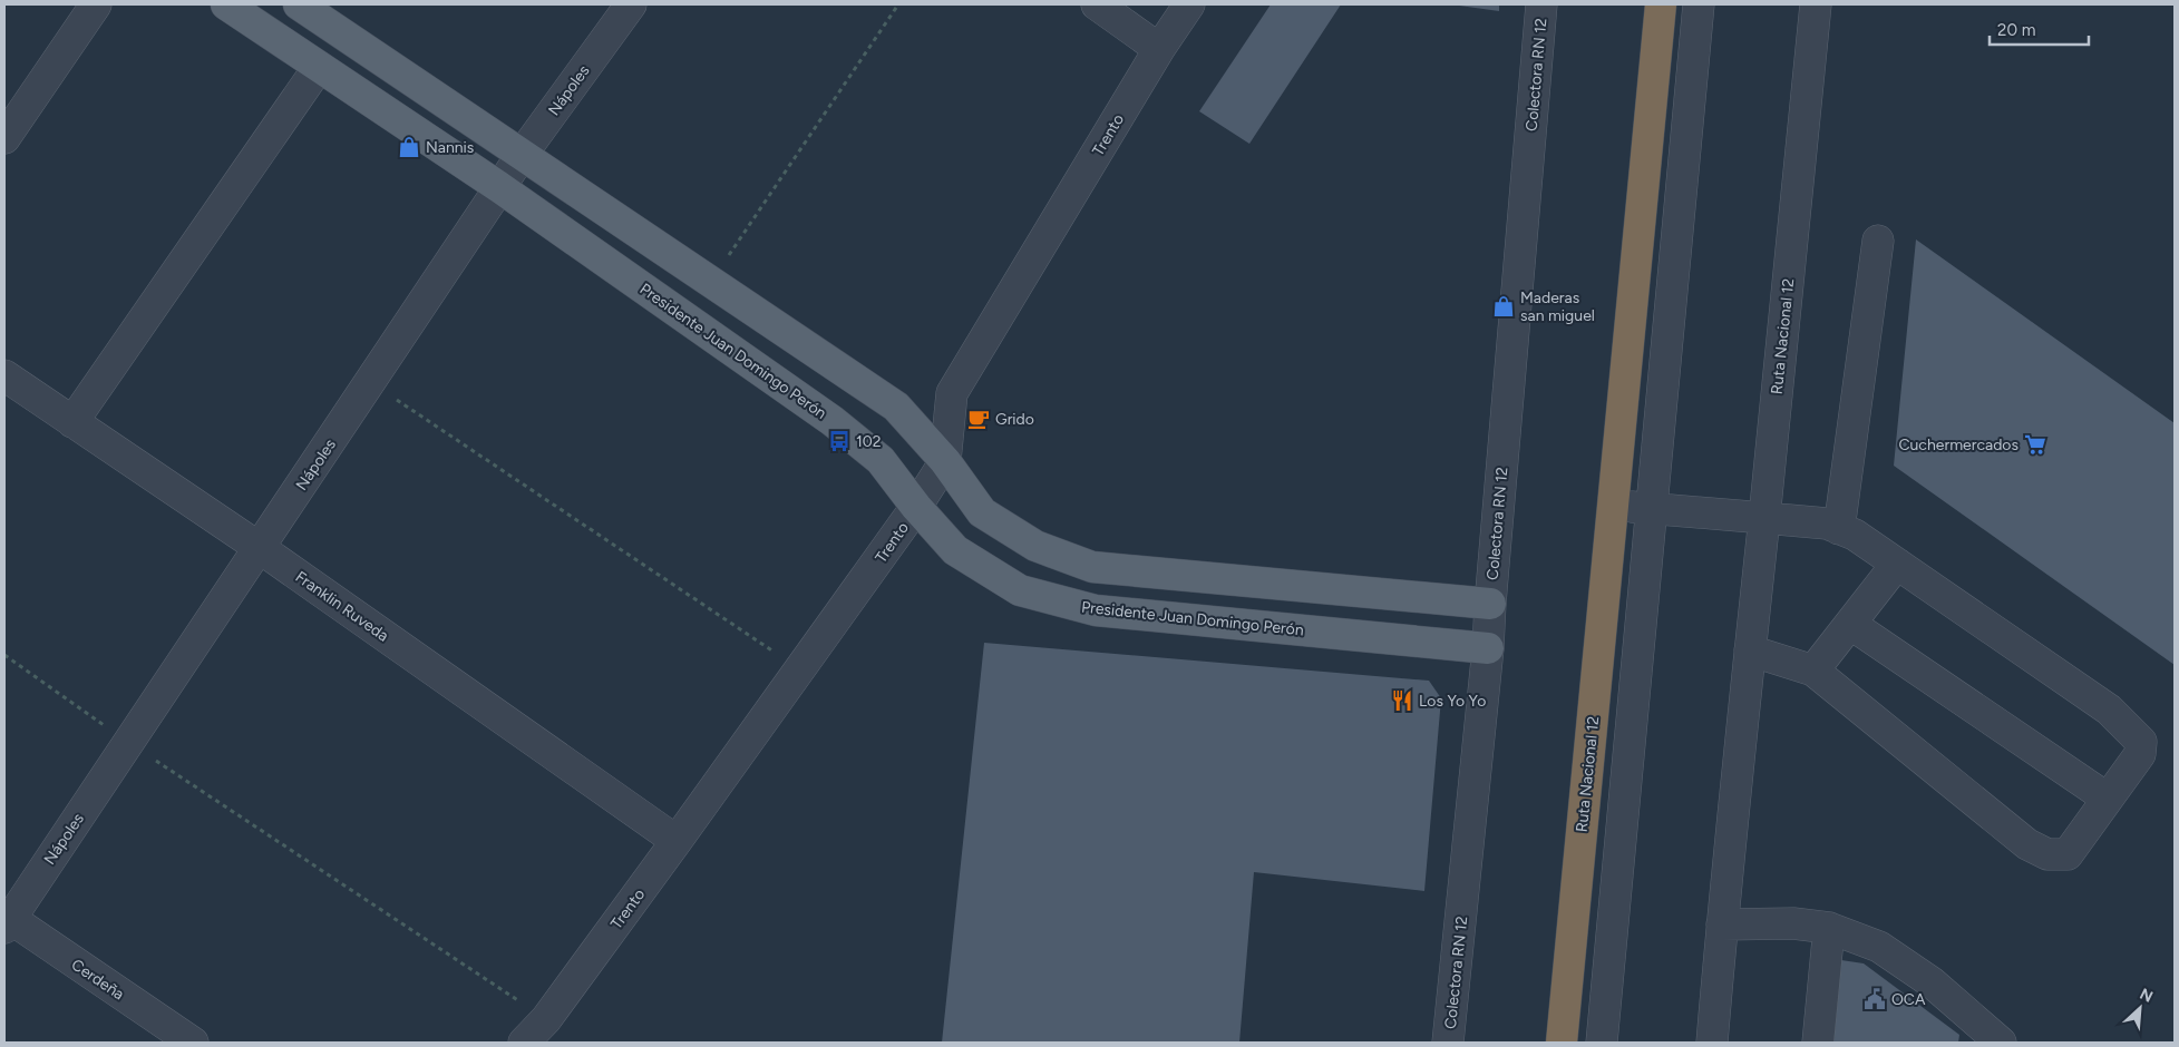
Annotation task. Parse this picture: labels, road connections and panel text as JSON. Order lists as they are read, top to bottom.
{
  "streets": {
    "highway": ["Ruta Nacional 12"],
    "main road": ["Presidente Juan Domingo Perón"],
    "street": [
      "Colectora RN 12",
      "Nápoles",
      "Trento",
      "Franklin Ruveda",
      "Cerdeña"
    ]
  },
  "crossings": [
    ["Colectora RN 12", "Presidente Juan Domingo Perón"],
    ["Nápoles", "Presidente Juan Domingo Perón"],
    ["Nápoles", "Franklin Ruveda"],
    ["Nápoles", "Cerdeña"],
    ["Trento", "Presidente Juan Domingo Perón"],
    ["Trento", "Franklin Ruveda"]
  ],
  "places": {
    "shop": ["Nannis", "Maderas san miguel"],
    "cafe": ["Grido"],
    "bus stop": ["102"],
    "supermarket": ["Cuchermercados"],
    "restaurant": ["Los Yo Yo"],
    "public building": ["OCA"]
  },
  "scale_bar": "20 m",
  "north": "top right"
}
